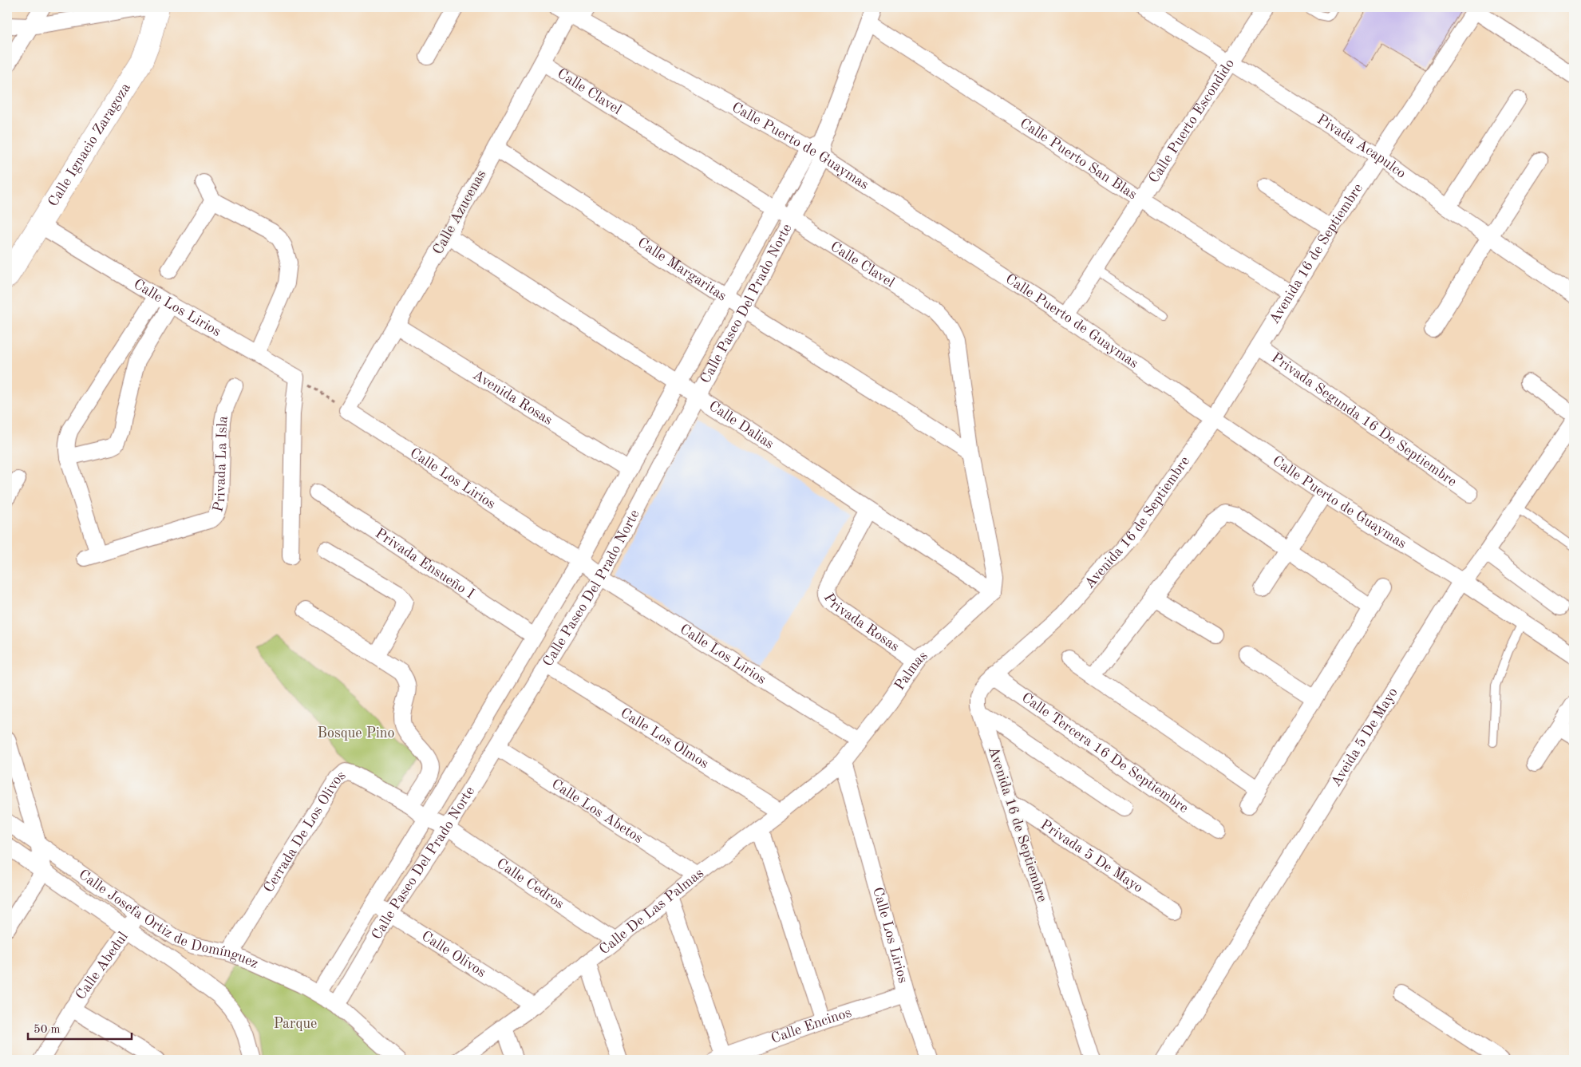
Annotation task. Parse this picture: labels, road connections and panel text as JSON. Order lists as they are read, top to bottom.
{
  "streets": {
    "street": [
      "Calle Clavel",
      "Calle Puerto Escondido",
      "Calle Ignacio Zaragoza",
      "Calle Puerto de Guaymas",
      "Pivada Acapulco",
      "Calle Puerto San Blas",
      "Calle Azucenas",
      "Avenida 16 de Septiembre",
      "Calle Margaritas",
      "Calle Paseo Del Prado Norte",
      "Calle Los Lirios",
      "Avenida Rosas",
      "Privada Segunda 16 De Septiembre",
      "Calle Dalias",
      "Privada La Isla",
      "Privada Ensueño I",
      "Privada Rosas",
      "Palmas",
      "Aveida 5 De Mayo",
      "Calle Los Olmos",
      "Calle Tercera 16 De Septiembre",
      "Calle Los Abetos",
      "Cerrada De Los Olivos",
      "Privada 5 De Mayo",
      "Calle Cedros",
      "Calle De Las Palmas",
      "Calle Josefa Ortiz de Domínguez",
      "Calle Olivos",
      "Calle Abedul",
      "Calle Encinos"
    ]
  },
  "crossings": [
    ["Calle Clavel", "Calle Azucenas"],
    ["Calle Clavel", "Calle Margaritas"],
    ["Calle Clavel", "Calle Paseo Del Prado Norte"],
    ["Calle Clavel", "Calle Dalias"],
    ["Calle Clavel", "Palmas"],
    ["Calle Puerto Escondido", "Calle Puerto de Guaymas"],
    ["Calle Puerto Escondido", "Pivada Acapulco"],
    ["Calle Puerto Escondido", "Calle Puerto San Blas"],
    ["Calle Ignacio Zaragoza", "Calle Los Lirios"],
    ["Calle Puerto de Guaymas", "Calle Azucenas"],
    ["Calle Puerto de Guaymas", "Avenida 16 de Septiembre"],
    ["Calle Puerto de Guaymas", "Calle Paseo Del Prado Norte"],
    ["Calle Puerto de Guaymas", "Aveida 5 De Mayo"],
    ["Pivada Acapulco", "Avenida 16 de Septiembre"],
    ["Calle Puerto San Blas", "Avenida 16 de Septiembre"],
    ["Calle Azucenas", "Calle Margaritas"],
    ["Calle Azucenas", "Calle Los Lirios"],
    ["Calle Azucenas", "Avenida Rosas"],
    ["Calle Azucenas", "Calle Dalias"],
    ["Avenida 16 de Septiembre", "Privada Segunda 16 De Septiembre"],
    ["Avenida 16 de Septiembre", "Calle Tercera 16 De Septiembre"],
    ["Avenida 16 de Septiembre", "Privada 5 De Mayo"],
    ["Calle Margaritas", "Calle Paseo Del Prado Norte"],
    ["Calle Paseo Del Prado Norte", "Calle Los Lirios"],
    ["Calle Paseo Del Prado Norte", "Avenida Rosas"],
    ["Calle Paseo Del Prado Norte", "Calle Dalias"],
    ["Calle Paseo Del Prado Norte", "Privada Ensueño I"],
    ["Calle Paseo Del Prado Norte", "Calle Los Olmos"],
    ["Calle Paseo Del Prado Norte", "Calle Los Abetos"],
    ["Calle Paseo Del Prado Norte", "Cerrada De Los Olivos"],
    ["Calle Paseo Del Prado Norte", "Calle Cedros"],
    ["Calle Paseo Del Prado Norte", "Calle Josefa Ortiz de Domínguez"],
    ["Calle Paseo Del Prado Norte", "Calle Olivos"],
    ["Calle Los Lirios", "Privada La Isla"],
    ["Calle Los Lirios", "Palmas"],
    ["Calle Los Lirios", "Calle De Las Palmas"],
    ["Calle Los Lirios", "Calle Encinos"],
    ["Calle Dalias", "Privada Rosas"],
    ["Calle Dalias", "Palmas"],
    ["Privada Rosas", "Palmas"],
    ["Palmas", "Calle De Las Palmas"],
    ["Calle Los Olmos", "Calle De Las Palmas"],
    ["Calle Los Abetos", "Calle De Las Palmas"],
    ["Cerrada De Los Olivos", "Calle Cedros"],
    ["Cerrada De Los Olivos", "Calle Josefa Ortiz de Domínguez"],
    ["Calle Cedros", "Calle De Las Palmas"],
    ["Calle De Las Palmas", "Calle Olivos"],
    ["Calle Josefa Ortiz de Domínguez", "Calle Abedul"]
  ],
  "parks": ["Bosque Pino", "Parque"],
  "scale_bar": "50 m"
}
